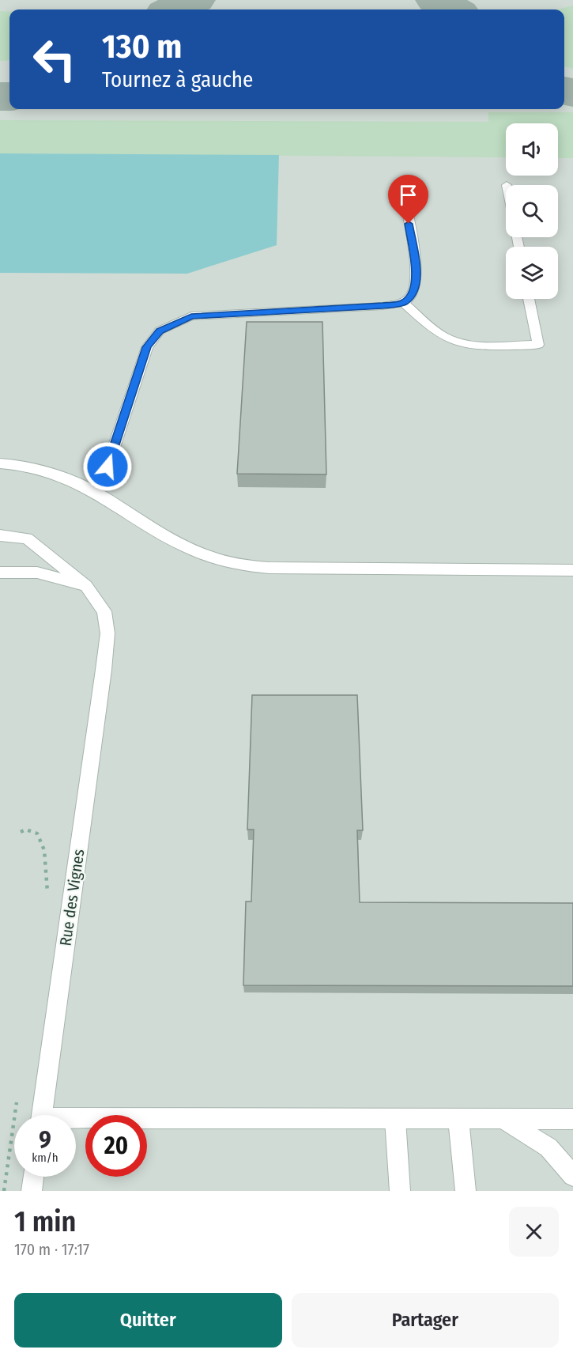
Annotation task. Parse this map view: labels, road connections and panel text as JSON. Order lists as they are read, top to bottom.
{
  "streets": {
    "street": ["Rue des Vignes"]
  },
  "page": {
    "turn": ["130 m", "Tournez à gauche"],
    "speed": "9 km/h",
    "limit": "20",
    "heading": ["1 min", "170 m · 17:17"],
    "buttons": ["Quitter", "Partager"]
  }
}
